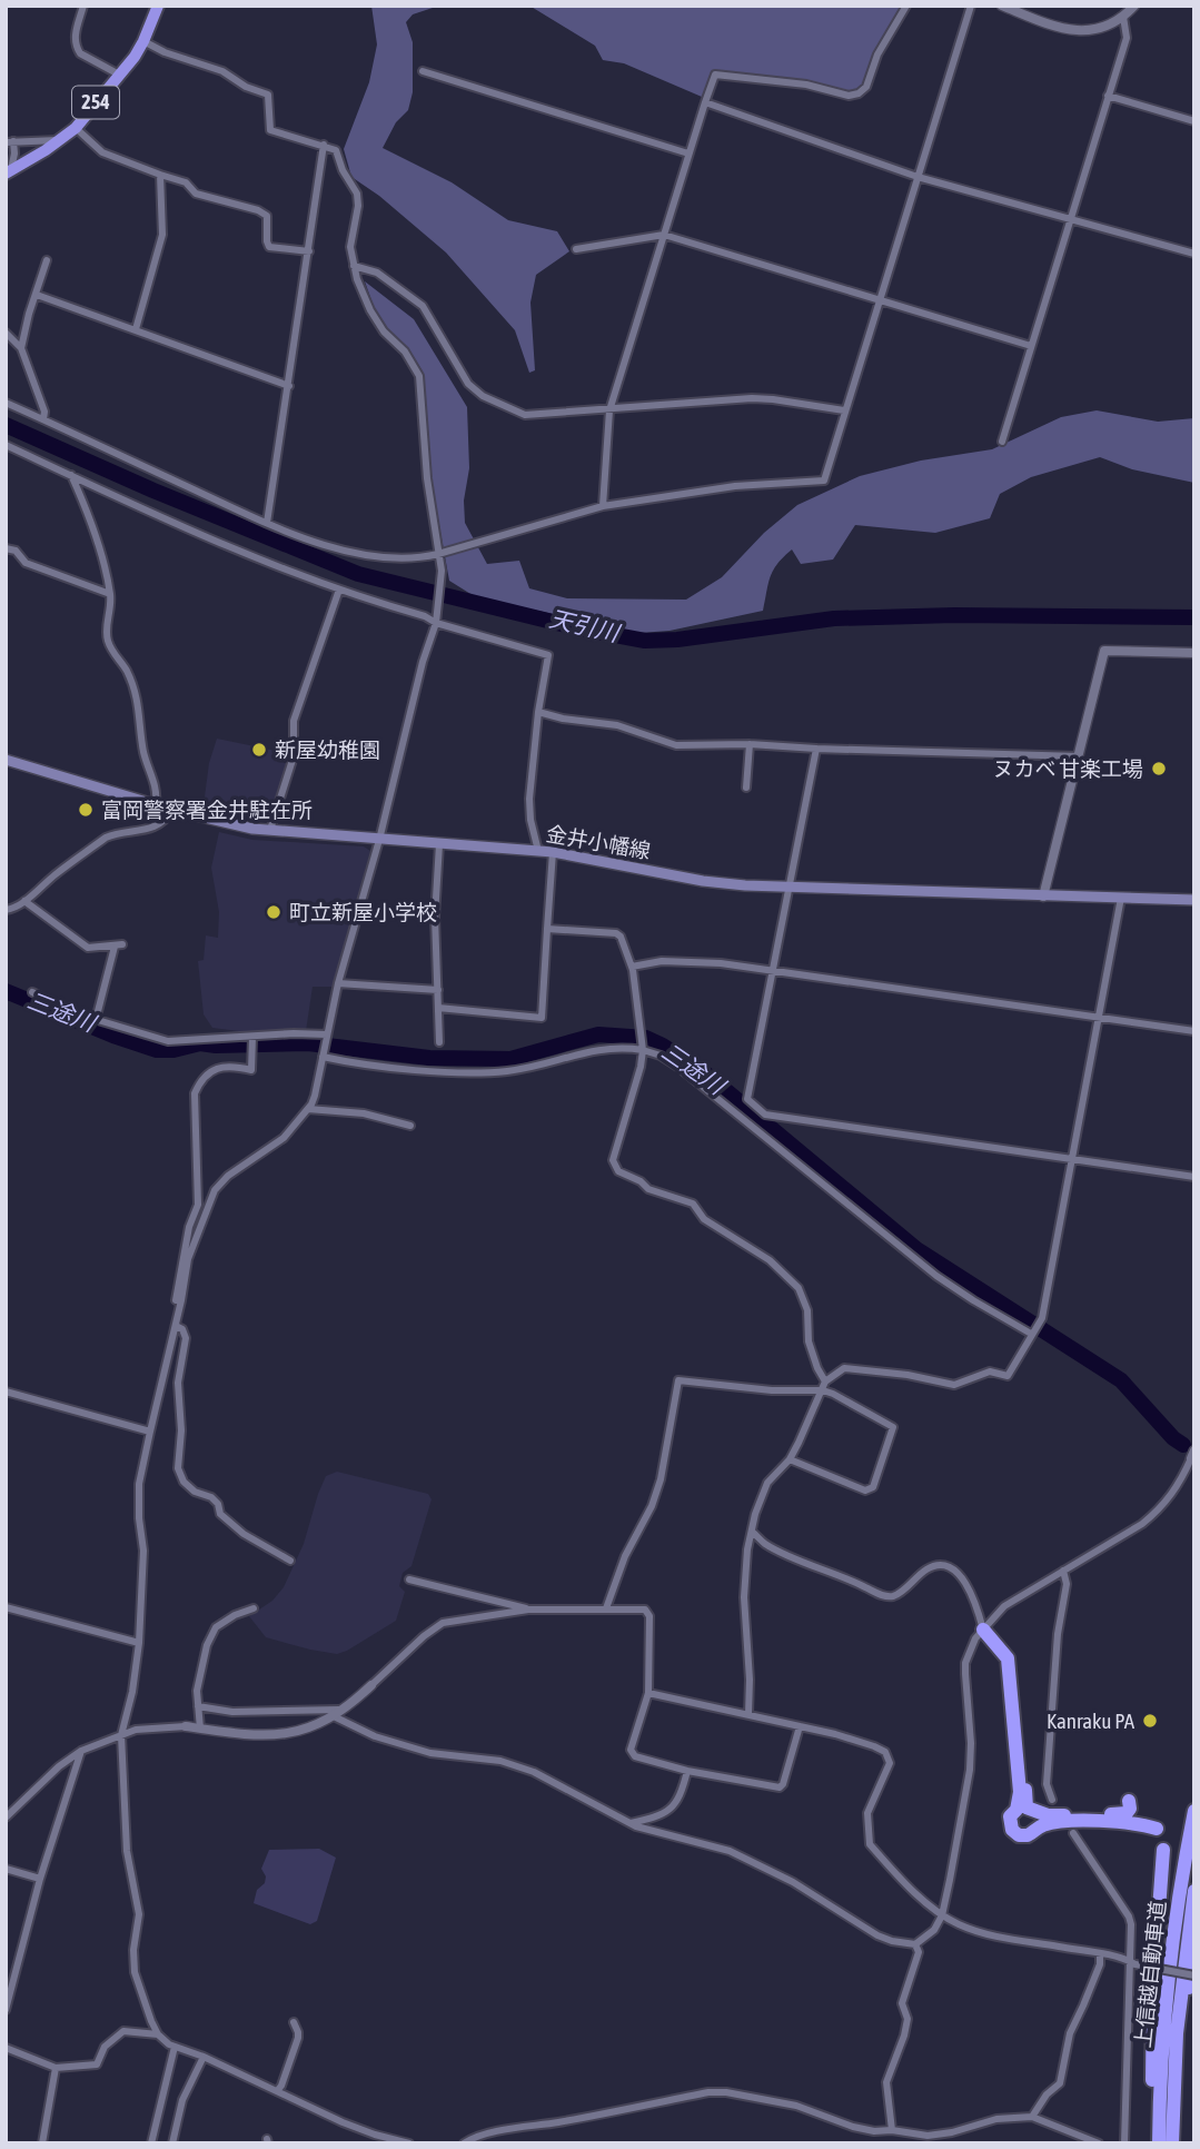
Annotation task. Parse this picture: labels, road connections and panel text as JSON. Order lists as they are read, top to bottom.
{
  "streets": {
    "highway": ["254", "上信越自動車道"],
    "main road": ["金井小幡線"]
  },
  "water": ["天引川", "三途川"],
  "places": [
    "新屋幼稚園",
    "ヌカベ 甘楽工場",
    "富岡警察署金井駐在所",
    "町立新屋小学校",
    "Kanraku PA"
  ]
}
